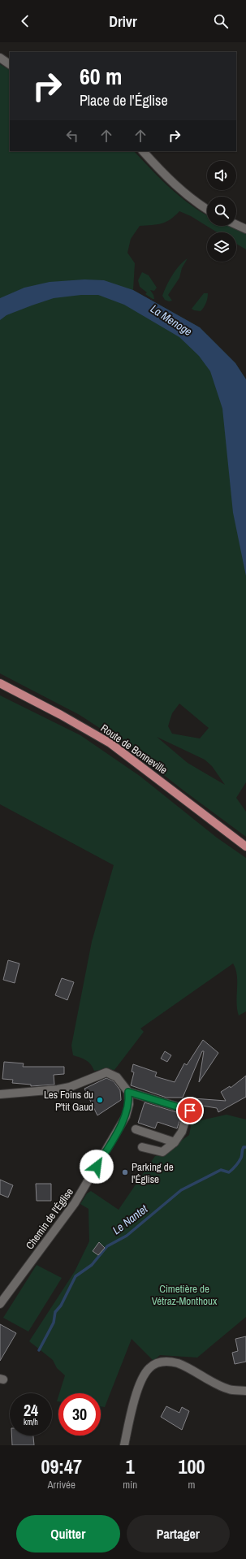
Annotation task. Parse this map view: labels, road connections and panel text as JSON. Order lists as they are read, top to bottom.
{
  "streets": {
    "main road": ["Route de Bonneville"],
    "street": ["Chemin de l'Église"]
  },
  "water": ["La Menoge", "Le Nantet"],
  "parks": ["Cimetière de Vétraz-Monthoux"],
  "places": ["Les Foins du P'tit Gaud", "Parking de l'Église"],
  "page": {
    "header": "Drivr",
    "turn": ["60 m", "Place de l'Église"],
    "speed": "24 km/h",
    "limit": "30",
    "eta": [
      "09:47",
      "Arrivée",
      "1",
      "min",
      "100",
      "m"
    ],
    "buttons": ["Quitter", "Partager"]
  }
}
